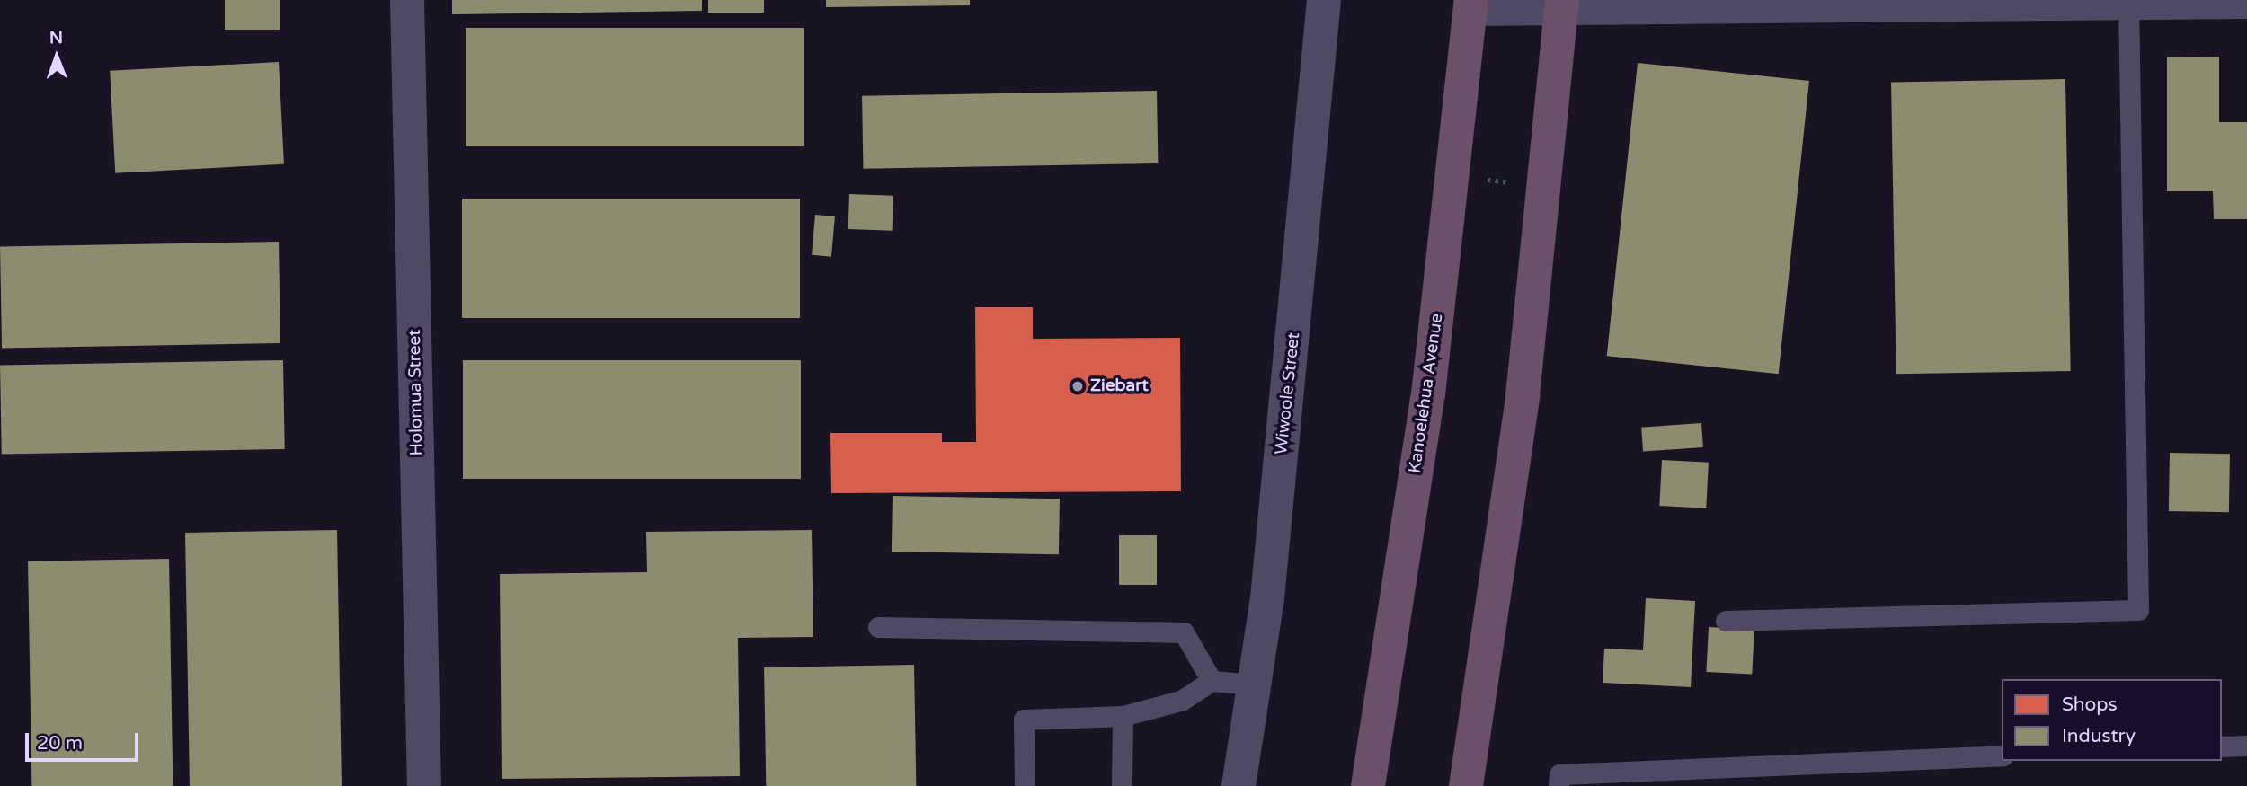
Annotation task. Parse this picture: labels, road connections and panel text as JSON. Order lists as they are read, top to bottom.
{
  "streets": {
    "highway": ["Kanoelehua Avenue"],
    "street": ["Holomua Street", "Wiwoole Street"]
  },
  "places": ["Ziebart"],
  "legend": ["Shops", "Industry"],
  "scale_bar": "20 m",
  "north": "top"
}
